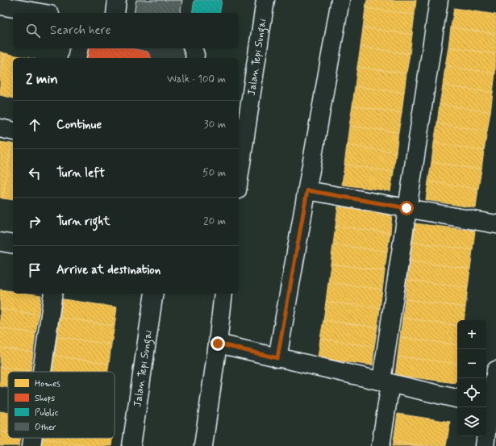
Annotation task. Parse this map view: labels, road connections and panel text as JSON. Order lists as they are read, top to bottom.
{
  "streets": {
    "street": ["Jalan Tepi Sungai"]
  },
  "legend": [
    "Homes",
    "Shops",
    "Public",
    "Other"
  ],
  "page": {
    "search": "Search here",
    "heading": ["2 min", "Walk · 100 m"],
    "list": [
      ["Continue", "30 m"],
      ["Turn left", "50 m"],
      ["Turn right", "20 m"],
      "Arrive at destination"
    ],
    "map_buttons": ["+", "−"]
  }
}
